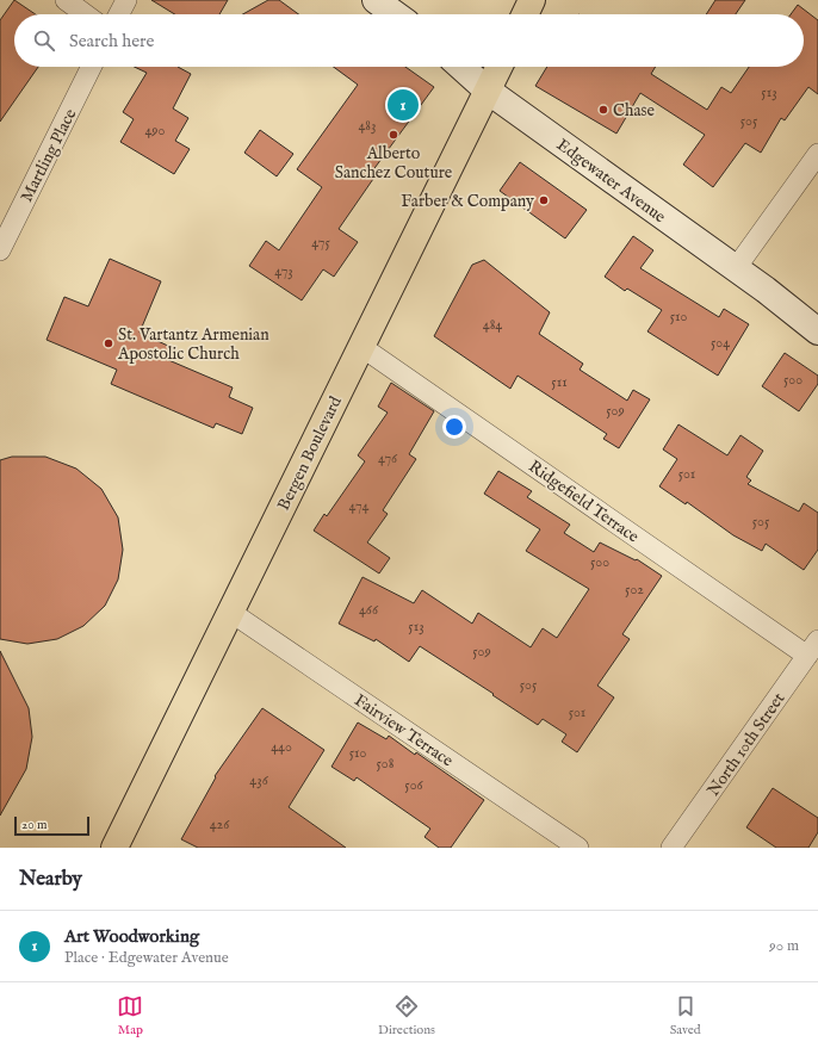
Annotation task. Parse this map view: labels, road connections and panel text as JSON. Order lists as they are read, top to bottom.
{
  "streets": {
    "main road": ["Bergen Boulevard"],
    "street": [
      "Martling Place",
      "Edgewater Avenue",
      "Ridgefield Terrace",
      "Fairview Terrace",
      "North 10th Street"
    ]
  },
  "crossings": [
    ["Edgewater Avenue", "Bergen Boulevard"],
    ["Bergen Boulevard", "Ridgefield Terrace"],
    ["Bergen Boulevard", "Fairview Terrace"],
    ["Ridgefield Terrace", "North 10th Street"]
  ],
  "places": [
    "Chase",
    "Alberto Sanchez Couture",
    "Farber & Company",
    "St. Vartantz Armenian Apostolic Church"
  ],
  "house_numbers": [
    "513",
    "505",
    "483",
    "490",
    "475",
    "473",
    "510",
    "484",
    "504",
    "500",
    "511",
    "509",
    "476",
    "501",
    "474",
    "505",
    "500",
    "502",
    "466",
    "513",
    "509",
    "505",
    "501",
    "440",
    "510",
    "508",
    "436",
    "506",
    "426"
  ],
  "scale_bar": "20 m",
  "page": {
    "search": "Search here",
    "pins": "1",
    "scale": "20 m",
    "heading": "Nearby",
    "list": [
      {
        "mark": "1",
        "name": "Art Woodworking",
        "note": "Place · Edgewater Avenue",
        "value": "90 m"
      }
    ],
    "nav": ["Map", "Directions", "Saved"]
  }
}
